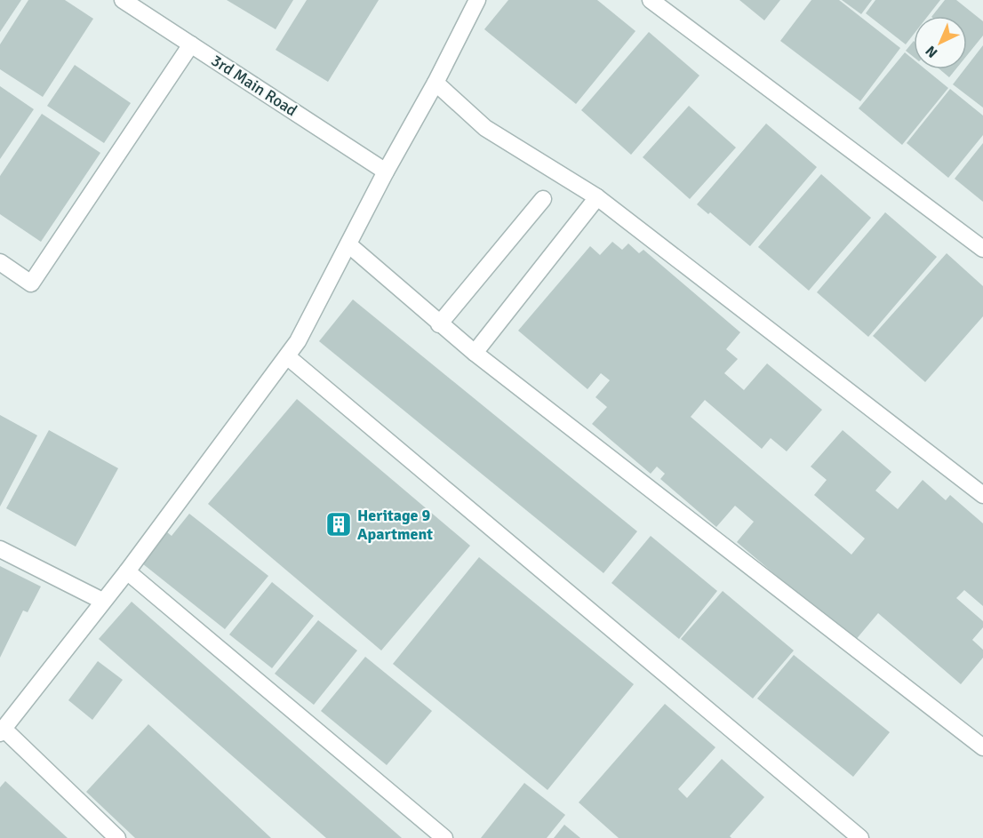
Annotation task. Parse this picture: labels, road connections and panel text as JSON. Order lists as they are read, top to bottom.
{
  "streets": {
    "street": ["3rd Main Road"]
  },
  "places": {
    "building": ["Heritage 9 Apartment"]
  },
  "north": "bottom left"
}
